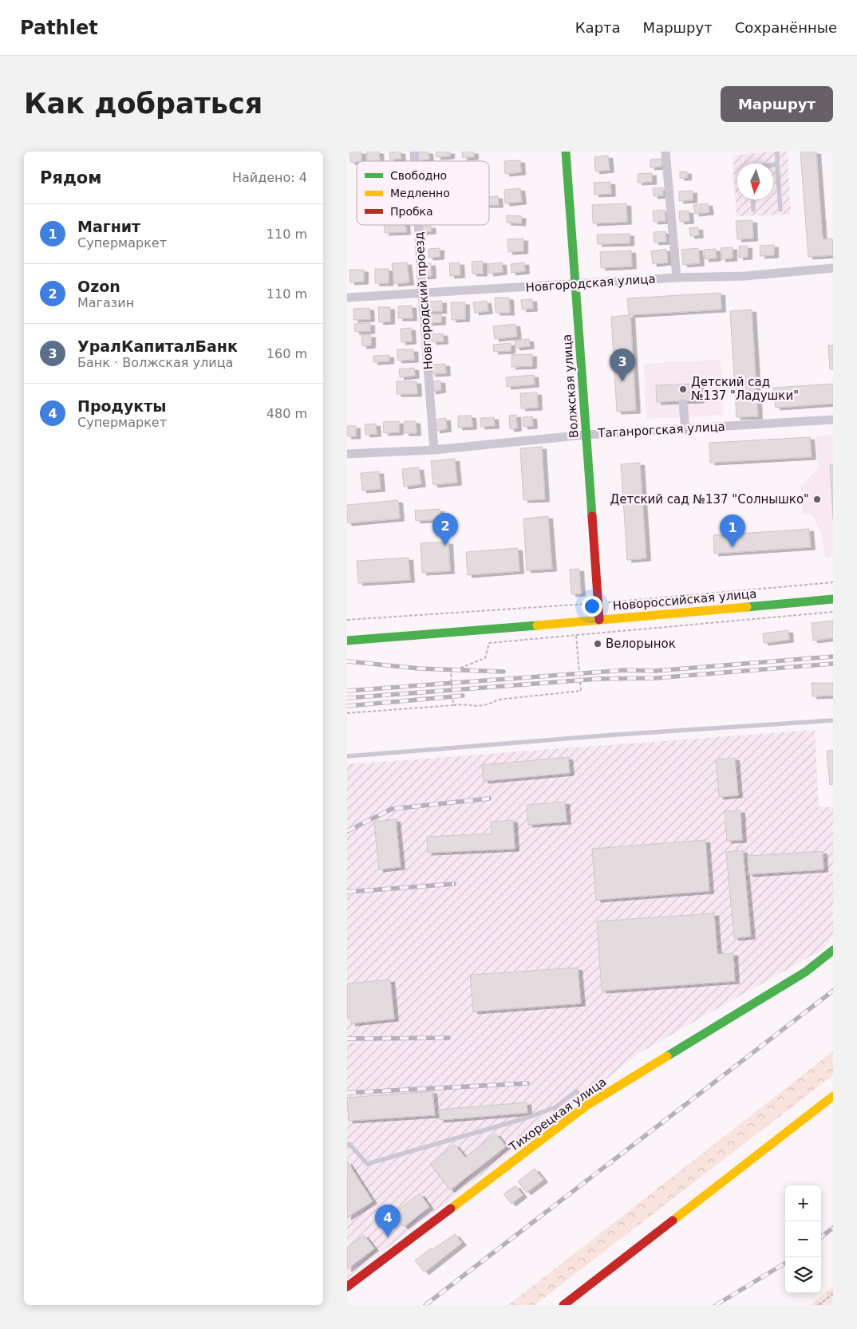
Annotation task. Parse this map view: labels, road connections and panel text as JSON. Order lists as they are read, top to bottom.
{
  "streets": {
    "street": [
      "Новгородская улица",
      "Новгородский проезд",
      "Волжская улица",
      "Таганрогская улица",
      "Новороссийская улица",
      "Тихорецкая улица"
    ]
  },
  "crossings": [
    ["Новгородская улица", "Новгородский проезд"],
    ["Новгородская улица", "Волжская улица"],
    ["Новгородский проезд", "Таганрогская улица"],
    ["Волжская улица", "Таганрогская улица"],
    ["Волжская улица", "Новороссийская улица"]
  ],
  "places": ["Детский сад №137 \"Ладушки\"", "Детский сад №137 \"Солнышко\"", "Велорынок"],
  "legend": ["Свободно", "Медленно", "Пробка"],
  "north": "bottom",
  "page": {
    "header": "Pathlet",
    "nav": ["Карта", "Маршрут", "Сохранённые"],
    "buttons": "Маршрут",
    "title": "Как добраться",
    "heading": ["Рядом", "Найдено: 4"],
    "list": [
      {
        "mark": "1",
        "name": "Магнит",
        "note": "Супермаркет",
        "value": "110 m"
      },
      {
        "mark": "2",
        "name": "Ozon",
        "note": "Магазин",
        "value": "110 m"
      },
      {
        "mark": "3",
        "name": "УралКапиталБанк",
        "note": "Банк · Волжская улица",
        "value": "160 m"
      },
      {
        "mark": "4",
        "name": "Продукты",
        "note": "Супермаркет",
        "value": "480 m"
      }
    ],
    "pins": [
      "3",
      "2",
      "1",
      "4"
    ],
    "map_buttons": ["+", "−"]
  }
}
